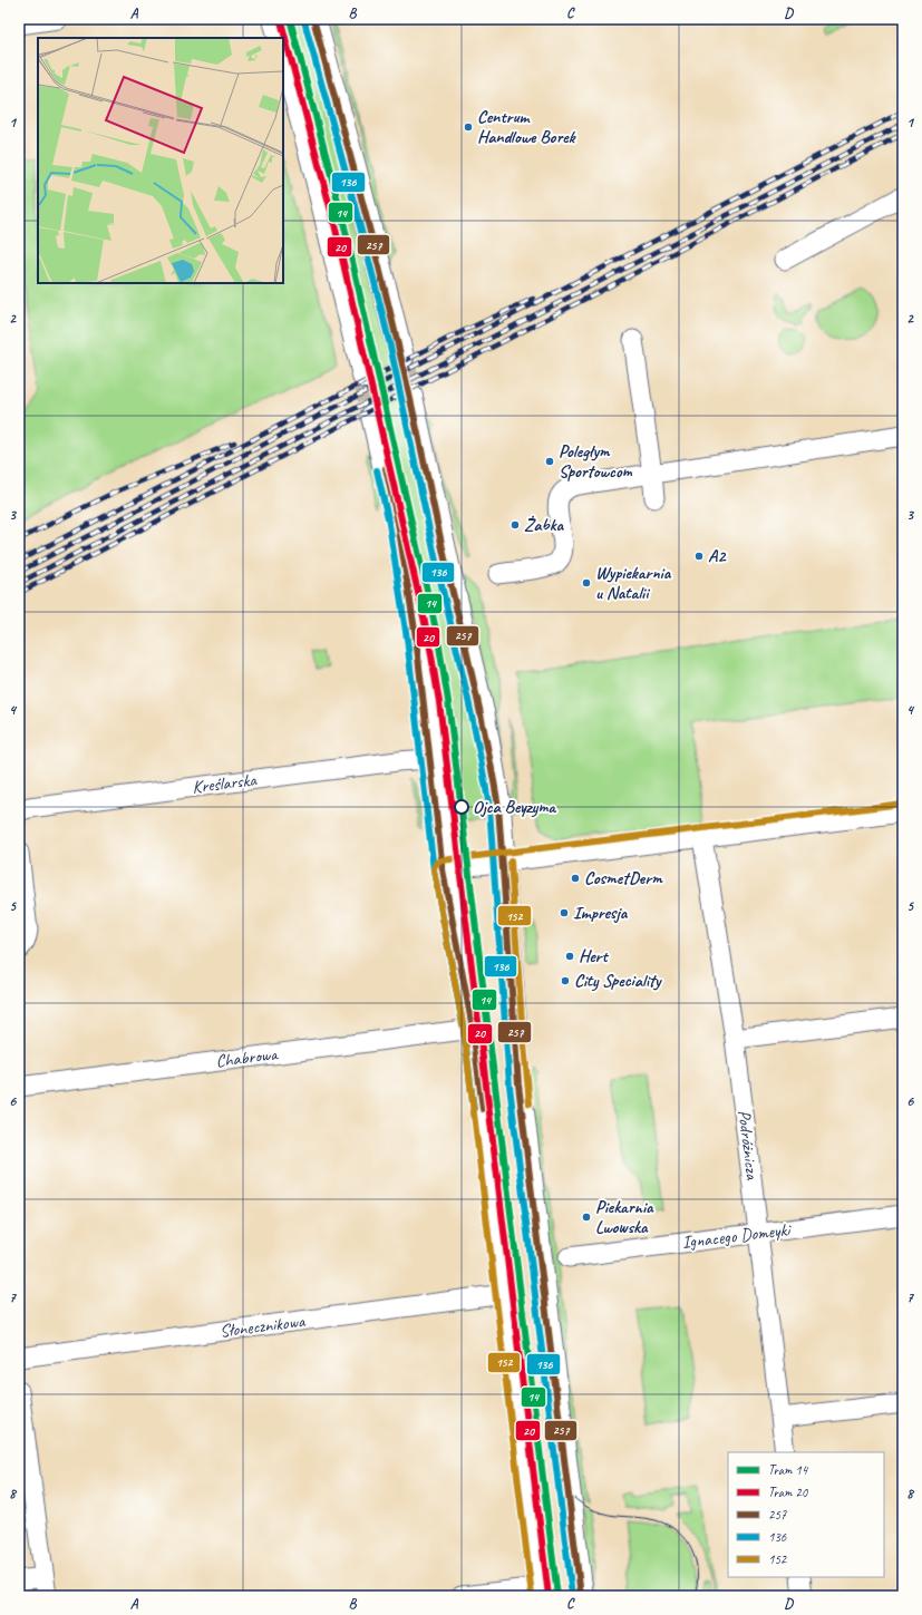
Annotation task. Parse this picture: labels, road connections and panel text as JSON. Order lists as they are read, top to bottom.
{
  "streets": {
    "street": [
      "Kreślarska",
      "Chabrowa",
      "Podróżnicza",
      "Ignacego Domeyki",
      "Słonecznikowa"
    ]
  },
  "crossings": [
    ["Podróżnicza", "Ignacego Domeyki"]
  ],
  "places": [
    "Centrum Handlowe Borek",
    "Poległym Sportowcom",
    "Żabka",
    "A2",
    "Wypiekarnia u Natalii",
    "Ojca Beyzyma",
    "CosmetDerm",
    "Impresja",
    "Hert",
    "City Speciality",
    "Piekarnia Lwowska"
  ],
  "lines": [
    "tram line 14",
    "transit line 257",
    "tram line 20",
    "transit line 136",
    "transit line 152"
  ],
  "legend": [
    "Tram 14",
    "Tram 20",
    "257",
    "136",
    "152"
  ],
  "grid": {
    "columns": [
      "A",
      "B",
      "C",
      "D"
    ],
    "rows": [
      "1",
      "2",
      "3",
      "4",
      "5",
      "6",
      "7",
      "8"
    ]
  }
}
